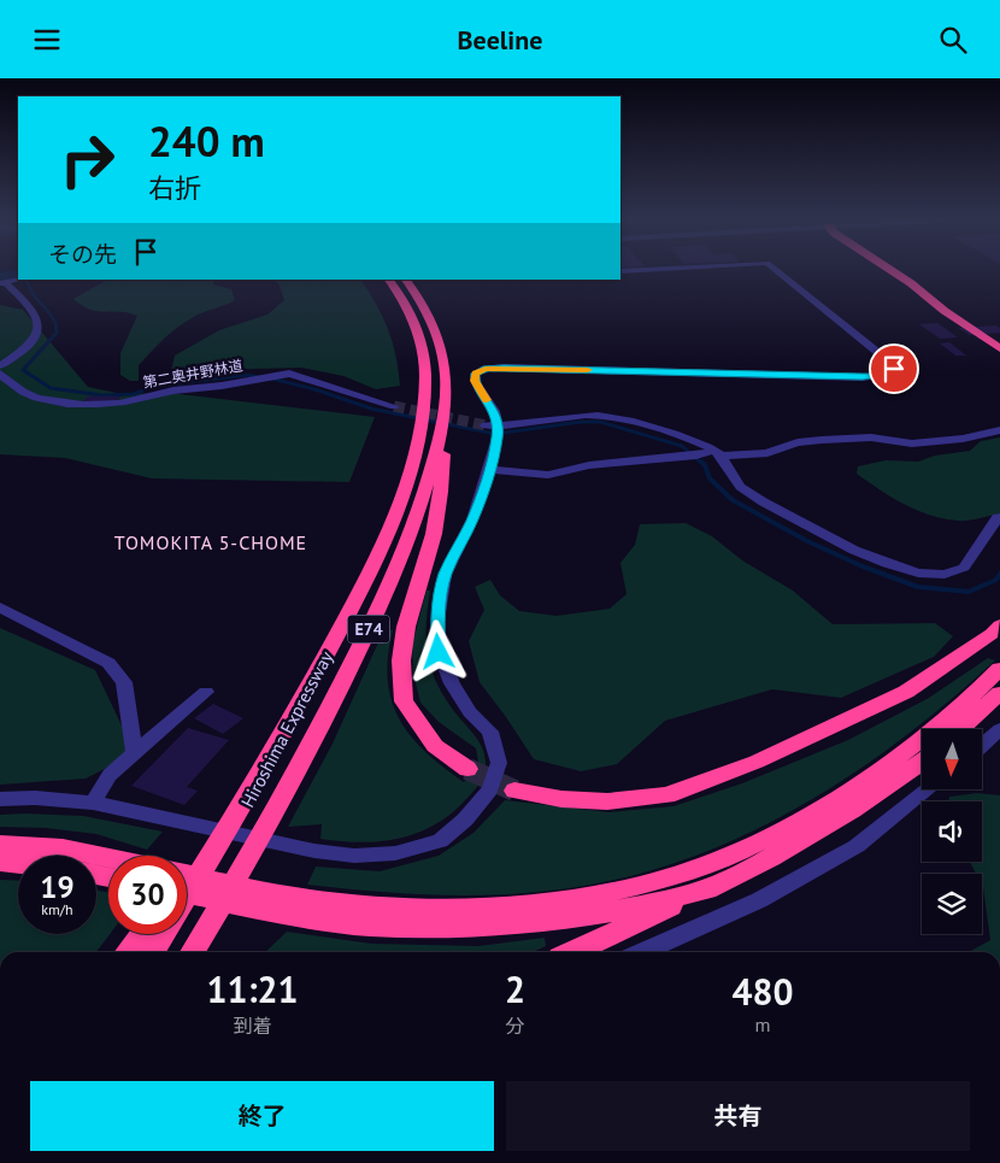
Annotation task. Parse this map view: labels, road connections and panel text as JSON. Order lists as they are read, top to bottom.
{
  "streets": {
    "highway": ["E74", "Hiroshima Expressway"],
    "street": ["第二奥井野林道"]
  },
  "districts": ["TOMOKITA 5-CHOME"],
  "north": "bottom",
  "page": {
    "header": "Beeline",
    "turn": ["240 m", "右折"],
    "then": "その先",
    "speed": "19 km/h",
    "limit": "30",
    "eta": [
      "11:21",
      "到着",
      "2",
      "分",
      "480",
      "m"
    ],
    "buttons": ["終了", "共有"]
  }
}
